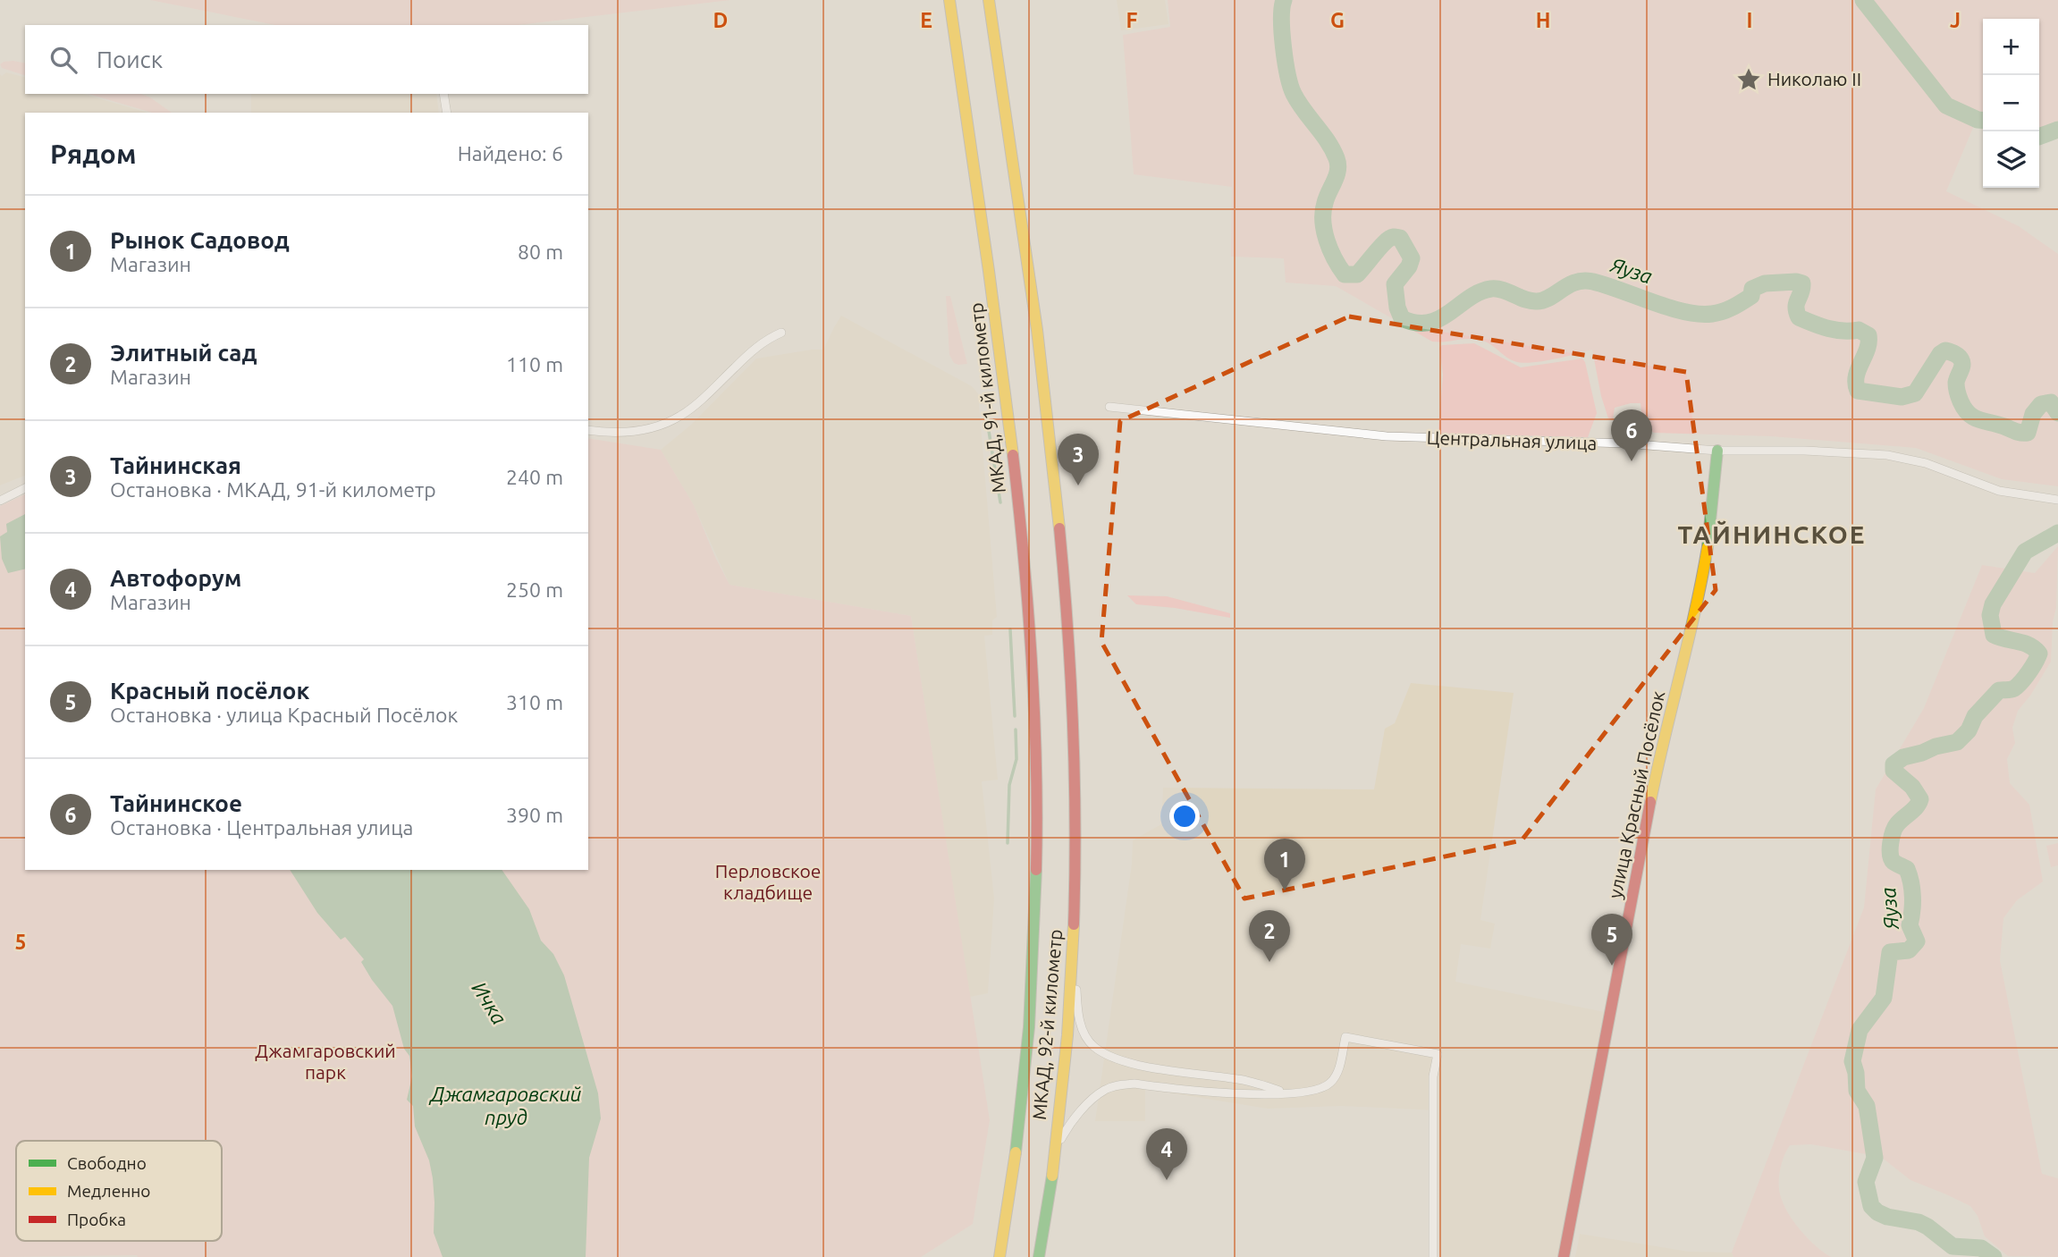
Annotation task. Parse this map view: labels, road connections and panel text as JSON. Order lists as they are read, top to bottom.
{
  "streets": {
    "main road": ["МКАД, 91-й километр", "улица Красный Посёлок", "МКАД, 92-й километр"],
    "street": ["Центральная улица"]
  },
  "crossings": [
    ["МКАД, 91-й километр", "МКАД, 92-й километр"],
    ["Центральная улица", "улица Красный Посёлок"]
  ],
  "districts": ["ТАЙНИНСКОЕ"],
  "water": ["Яуза", "Ичка", "Джамгаровский пруд"],
  "parks": ["Перловское кладбище", "Джамгаровский парк"],
  "places": {
    "place": ["Николаю II"]
  },
  "legend": ["Свободно", "Медленно", "Пробка"],
  "page": {
    "map_buttons": ["+", "−"],
    "search": "Поиск",
    "heading": ["Рядом", "Найдено: 6"],
    "list": [
      {
        "mark": "1",
        "name": "Рынок Садовод",
        "note": "Магазин",
        "value": "80 m"
      },
      {
        "mark": "2",
        "name": "Элитный сад",
        "note": "Магазин",
        "value": "110 m"
      },
      {
        "mark": "3",
        "name": "Тайнинская",
        "note": "Остановка · МКАД, 91-й километр",
        "value": "240 m"
      },
      {
        "mark": "4",
        "name": "Автофорум",
        "note": "Магазин",
        "value": "250 m"
      },
      {
        "mark": "5",
        "name": "Красный посёлок",
        "note": "Остановка · улица Красный Посёлок",
        "value": "310 m"
      },
      {
        "mark": "6",
        "name": "Тайнинское",
        "note": "Остановка · Центральная улица",
        "value": "390 m"
      }
    ],
    "pins": [
      "6",
      "3",
      "1",
      "2",
      "5",
      "4"
    ]
  },
  "grid": {
    "columns": [
      "D",
      "E",
      "F",
      "G",
      "H",
      "I",
      "J"
    ],
    "rows": ["5"]
  }
}
